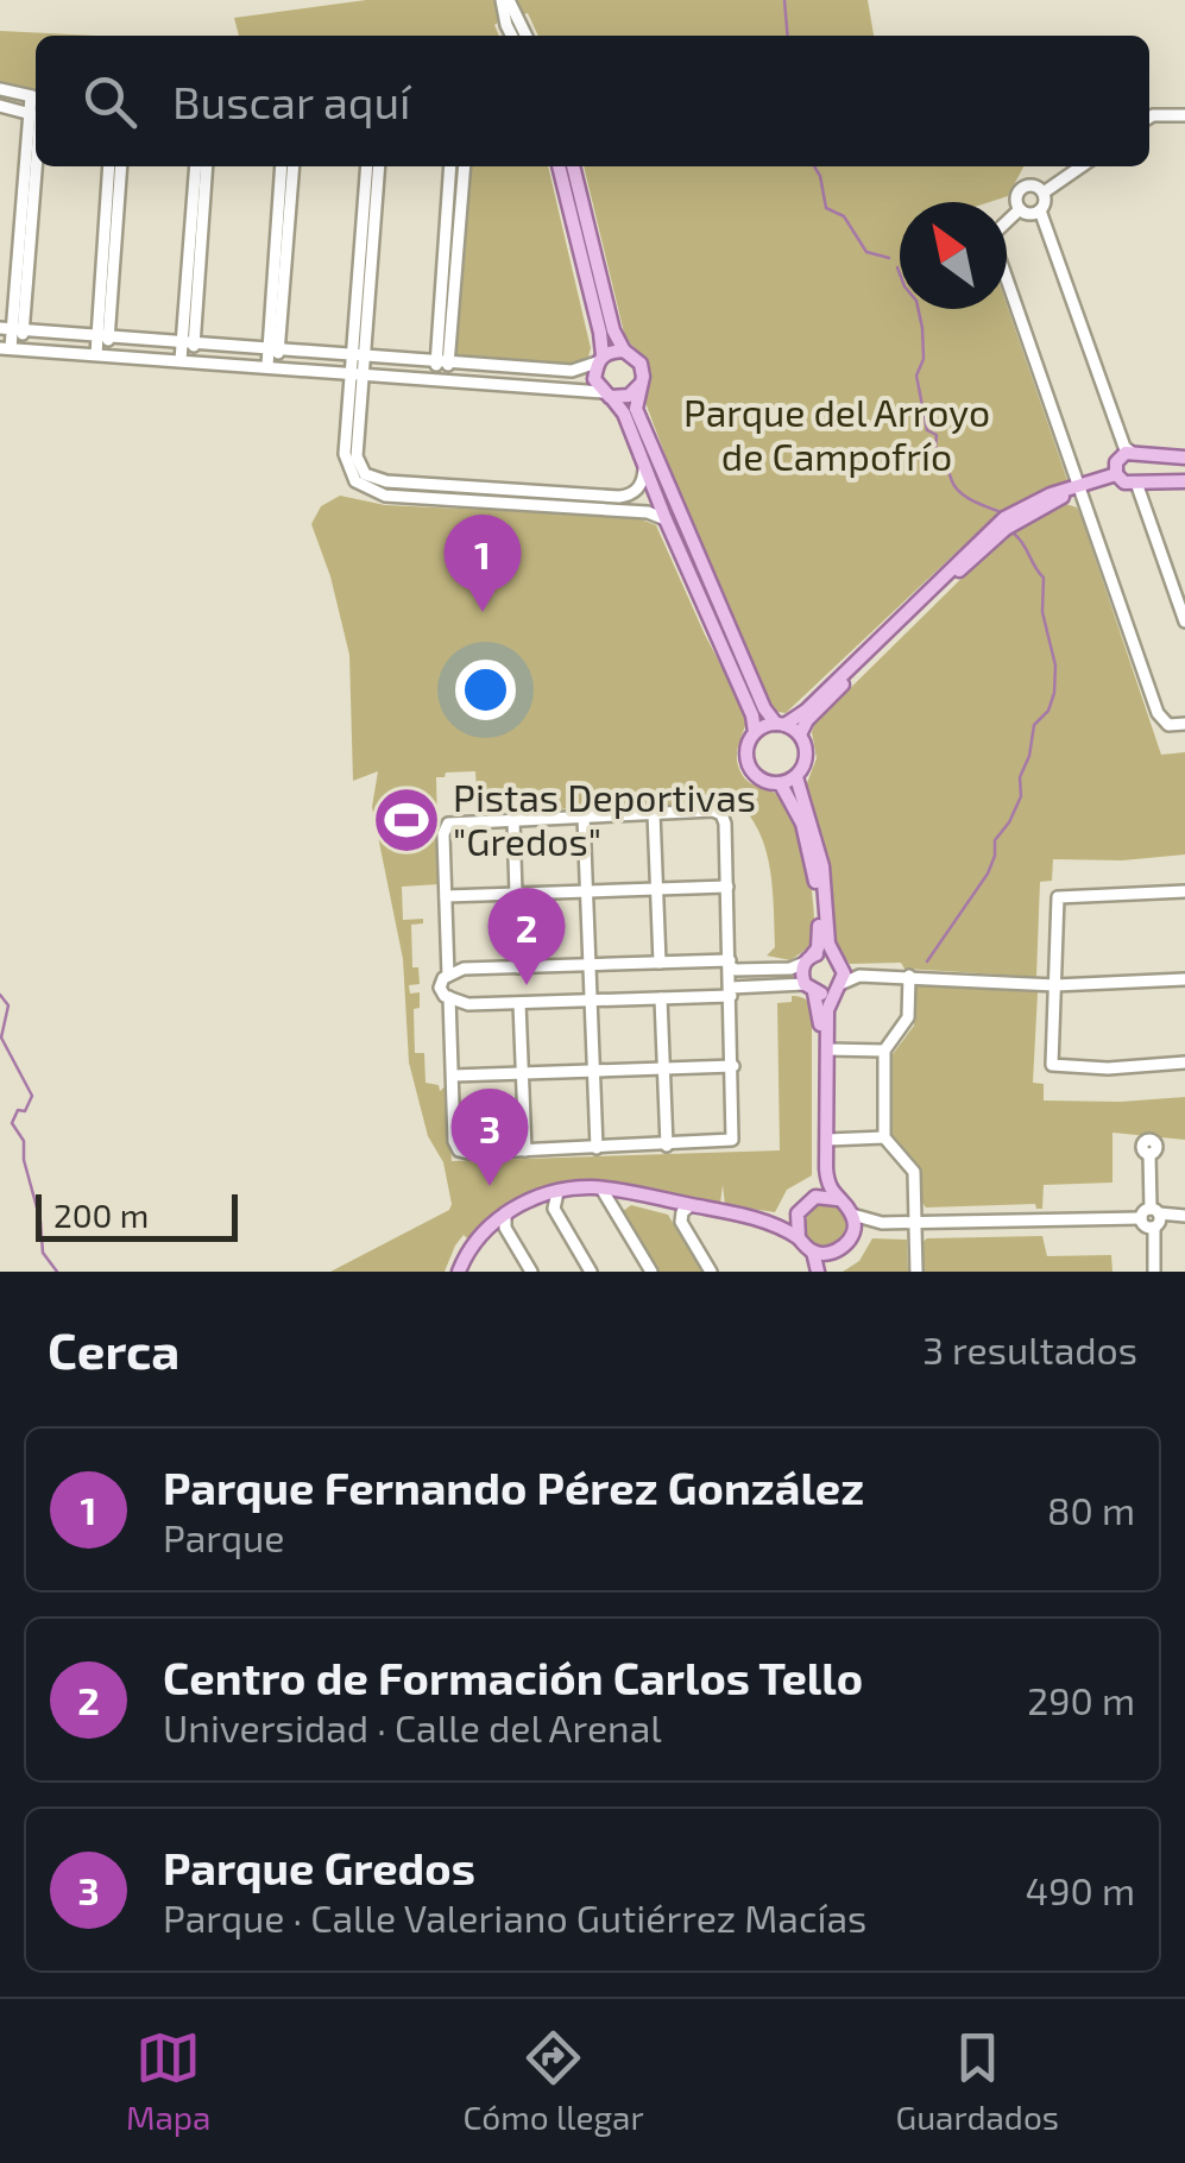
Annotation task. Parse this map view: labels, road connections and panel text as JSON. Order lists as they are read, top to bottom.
{
  "parks": ["Parque del Arroyo de Campofrío"],
  "places": {
    "sports": ["Pistas Deportivas \"Gredos\""]
  },
  "scale_bar": "200 m",
  "north": "top left",
  "page": {
    "search": "Buscar aquí",
    "pins": ["1", "2", "3"],
    "scale": "200 m",
    "heading": ["Cerca", "3 resultados"],
    "list": [
      {
        "mark": "1",
        "name": "Parque Fernando Pérez González",
        "note": "Parque",
        "value": "80 m"
      },
      {
        "mark": "2",
        "name": "Centro de Formación Carlos Tello",
        "note": "Universidad · Calle del Arenal",
        "value": "290 m"
      },
      {
        "mark": "3",
        "name": "Parque Gredos",
        "note": "Parque · Calle Valeriano Gutiérrez Macías",
        "value": "490 m"
      }
    ],
    "nav": ["Mapa", "Cómo llegar", "Guardados"]
  }
}
